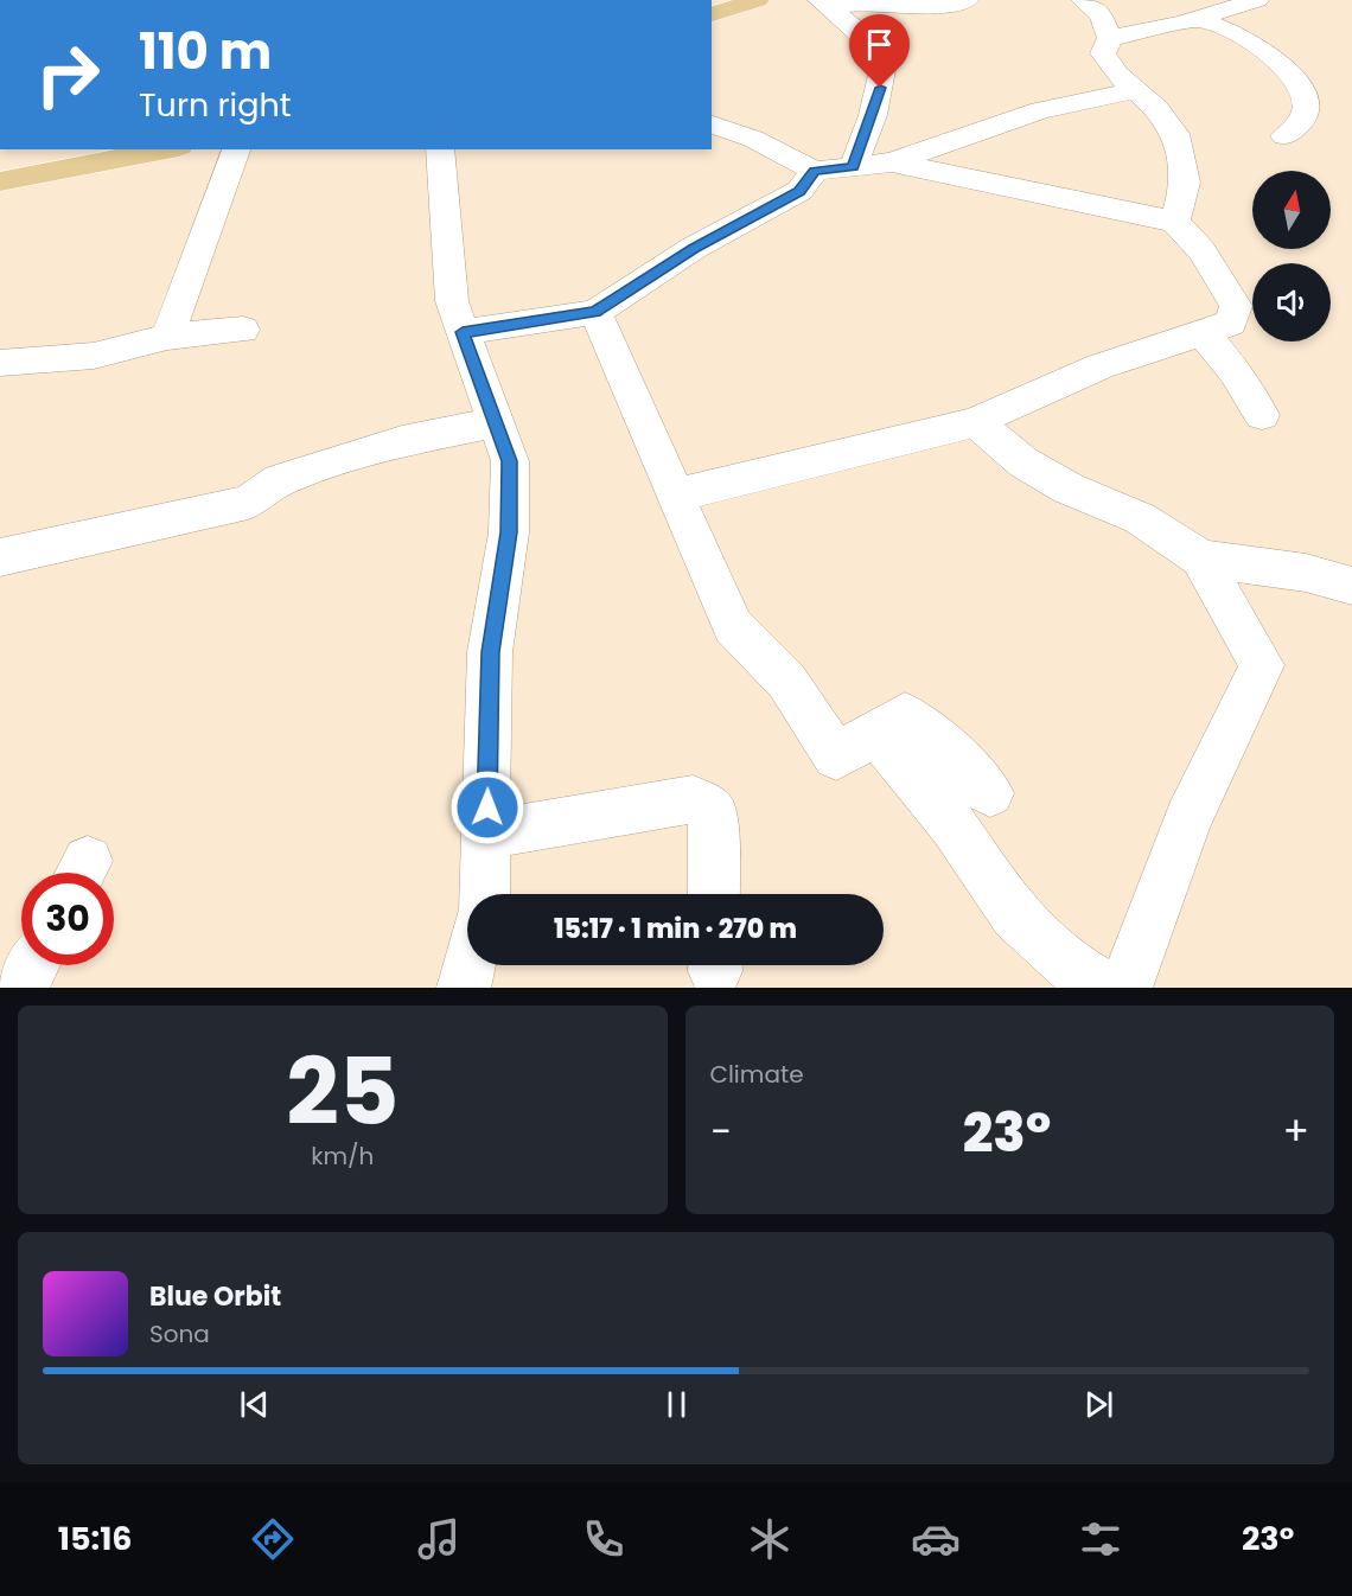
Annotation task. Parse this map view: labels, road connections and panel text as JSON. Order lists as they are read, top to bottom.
{
  "north": "top",
  "page": {
    "turn": ["110 m", "Turn right"],
    "limit": "30",
    "trip": "15:17 · 1 min · 270 m",
    "tile": [
      ["25", "km/h"],
      "Climate"
    ],
    "heat": ["−", "23°", "+"],
    "song": ["Blue Orbit", "Sona"],
    "tabs": ["15:16", "23°"]
  }
}
